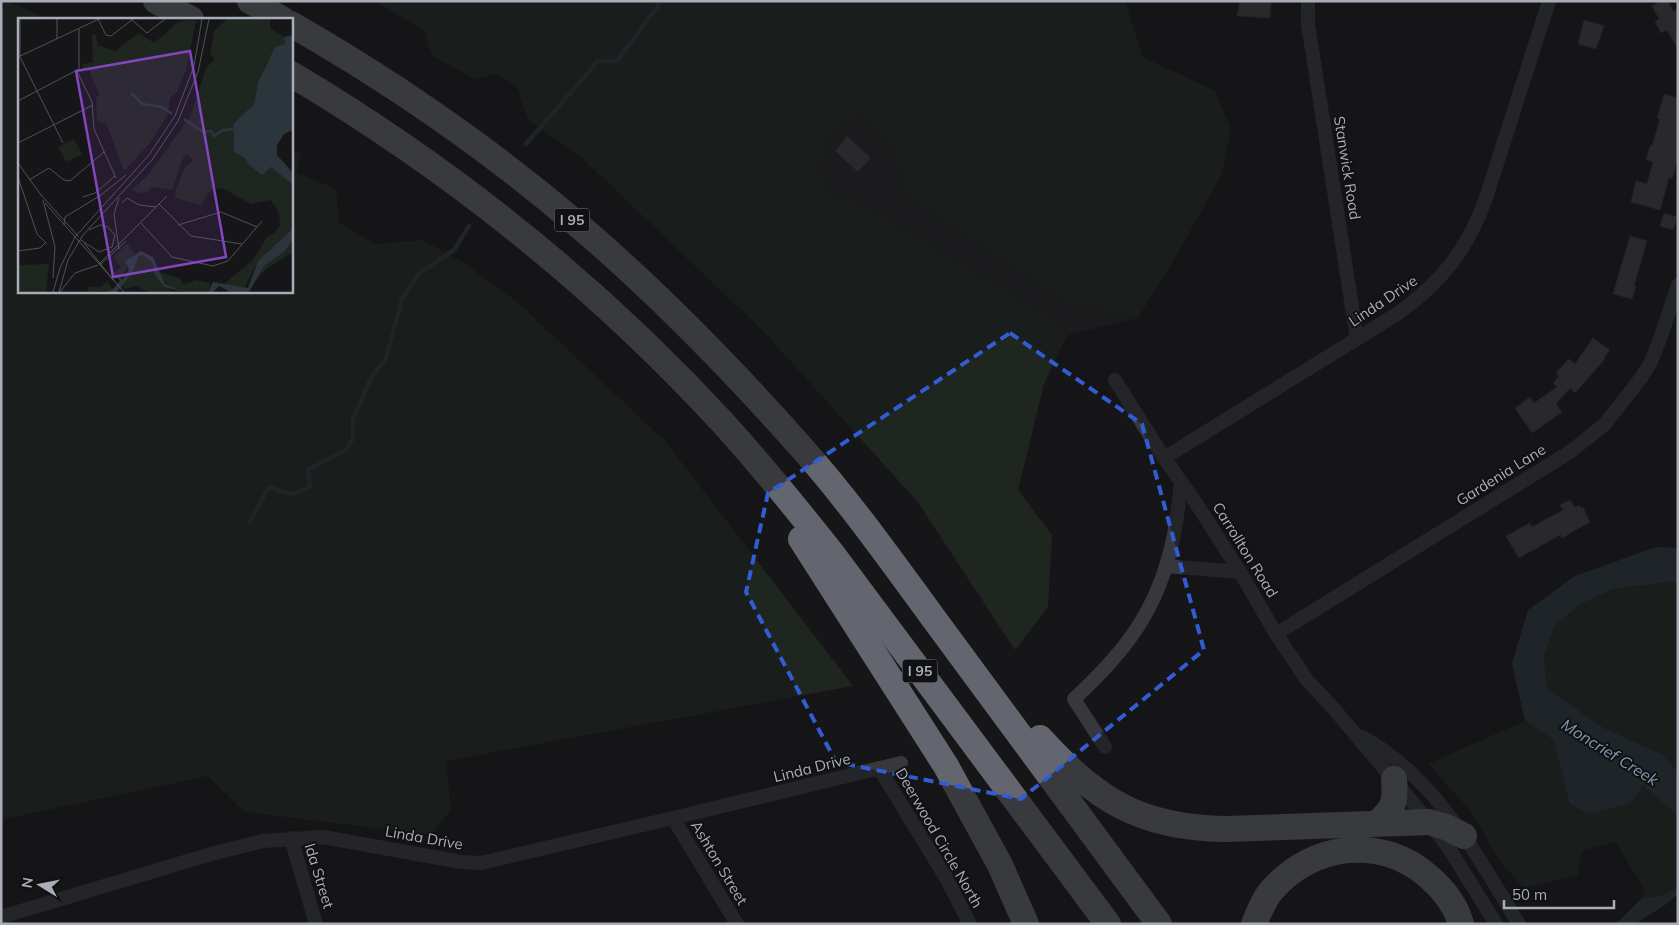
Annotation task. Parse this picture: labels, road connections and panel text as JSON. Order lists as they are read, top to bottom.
{
  "streets": {
    "highway": ["I 95"],
    "street": [
      "Stanwick Road",
      "Linda Drive",
      "Gardenia Lane",
      "Carrollton Road",
      "Deerwood Circle North",
      "Ashton Street",
      "Ida Street"
    ]
  },
  "crossings": [
    ["Stanwick Road", "Linda Drive"],
    ["Linda Drive", "Carrollton Road"],
    ["Linda Drive", "Deerwood Circle North"],
    ["Linda Drive", "Ashton Street"],
    ["Linda Drive", "Ida Street"],
    ["Gardenia Lane", "Carrollton Road"]
  ],
  "water": ["Moncrief Creek"],
  "scale_bar": "50 m",
  "north": "left"
}
